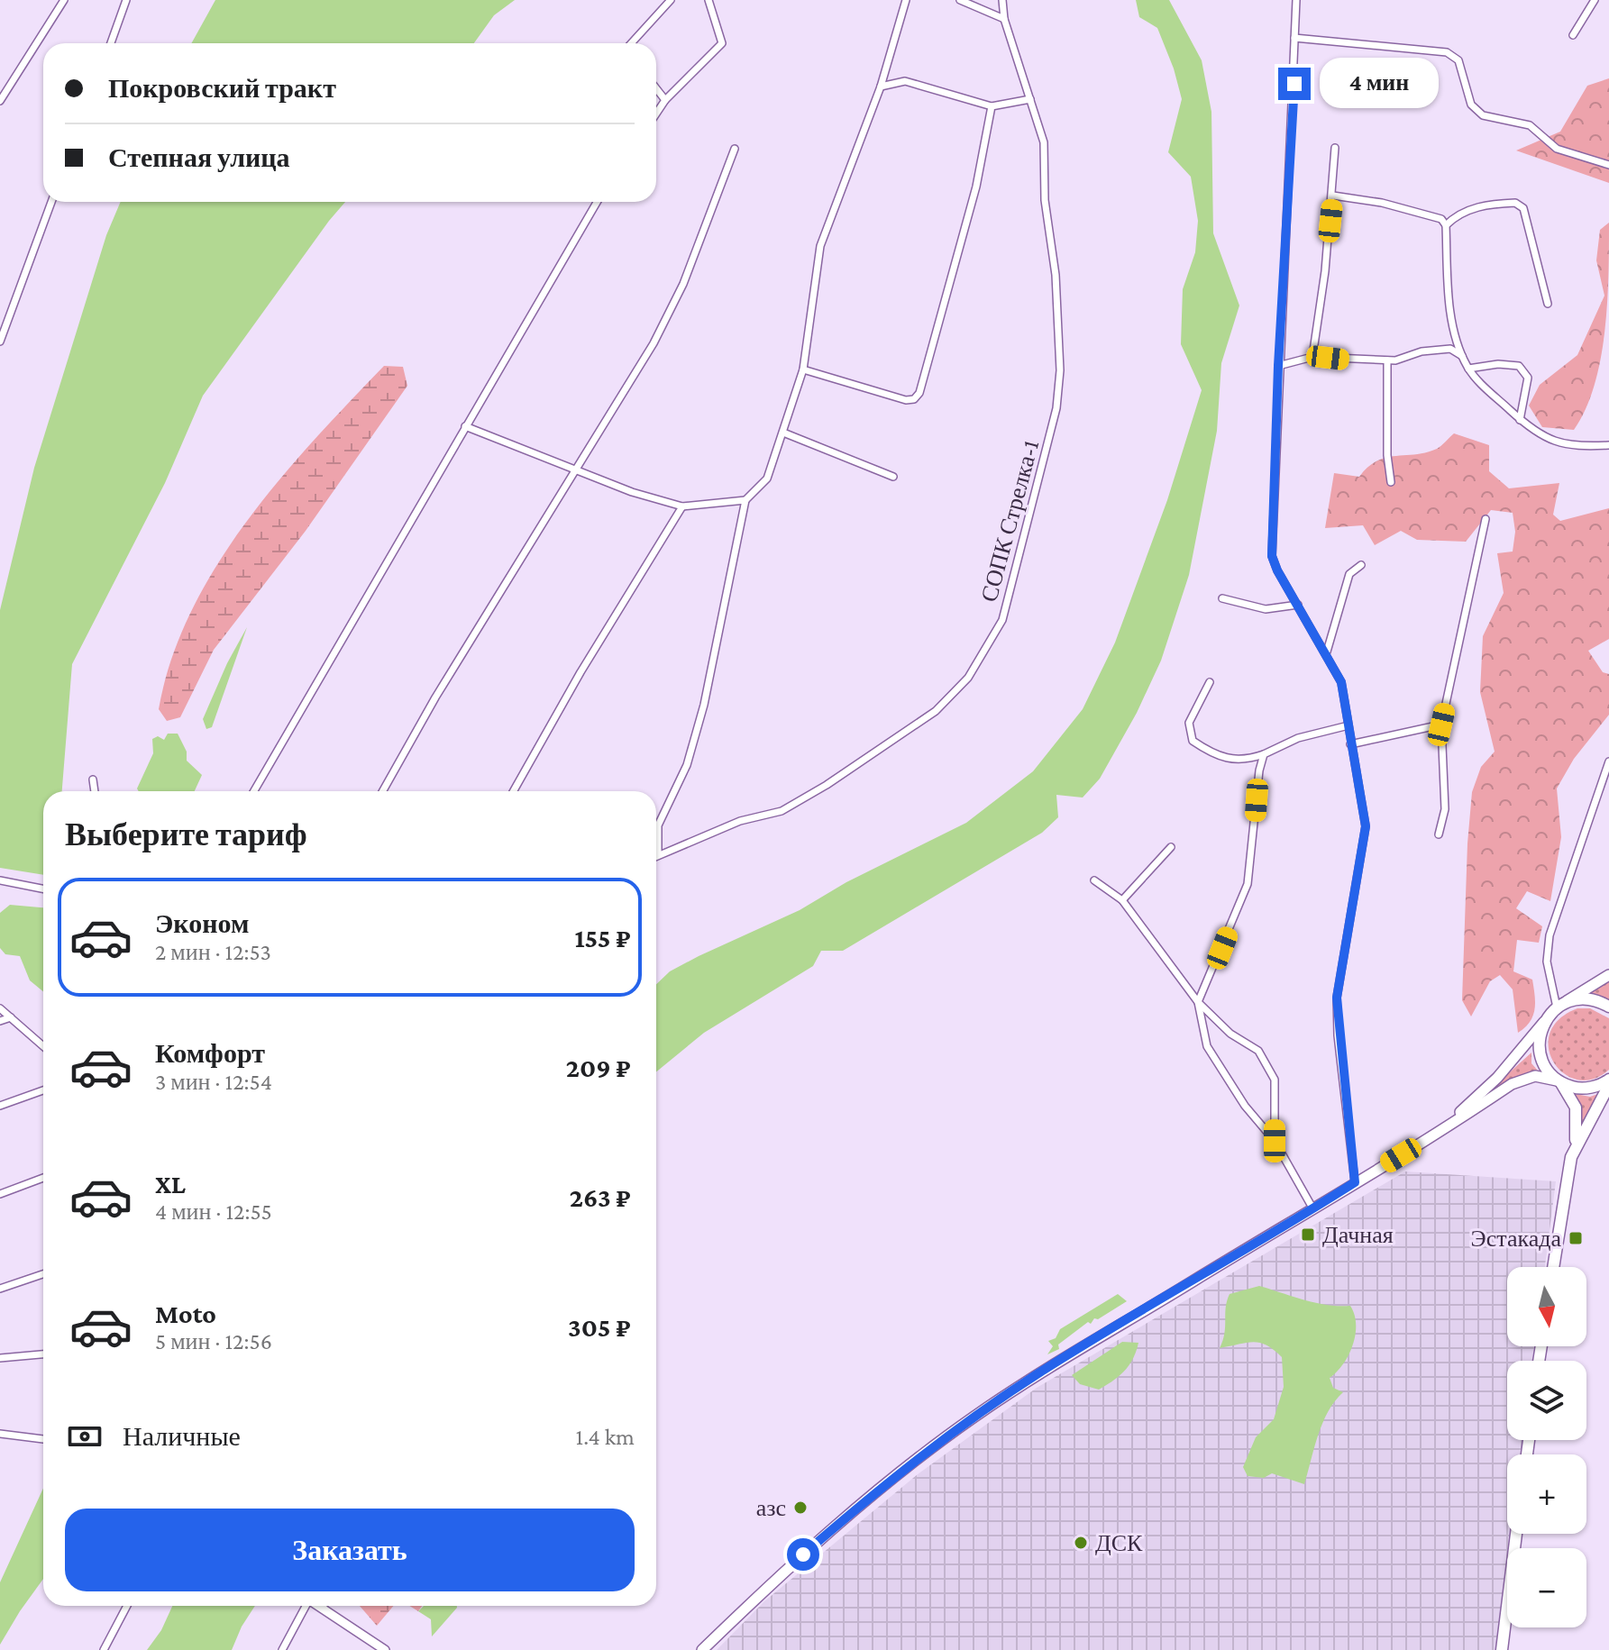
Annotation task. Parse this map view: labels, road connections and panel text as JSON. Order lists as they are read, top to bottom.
{
  "streets": {
    "street": ["СОПК Стрелка-1"]
  },
  "places": {
    "transit": ["Дачная", "Эстакада"],
    "other": ["азс", "ДСК"]
  },
  "north": "bottom",
  "page": {
    "banner": ["Покровский тракт", "Степная улица"],
    "bubble": "4 мин",
    "heading": "Выберите тариф",
    "list": [
      {
        "name": "Эконом",
        "note": "2 мин · 12:53",
        "value": "155 ₽"
      },
      {
        "name": "Комфорт",
        "note": "3 мин · 12:54",
        "value": "209 ₽"
      },
      {
        "name": "XL",
        "note": "4 мин · 12:55",
        "value": "263 ₽"
      },
      {
        "name": "Moto",
        "note": "5 мин · 12:56",
        "value": "305 ₽"
      }
    ],
    "map_buttons": ["+", "−"],
    "pay": ["Наличные", "1.4 km"],
    "buttons": "Заказать"
  }
}
